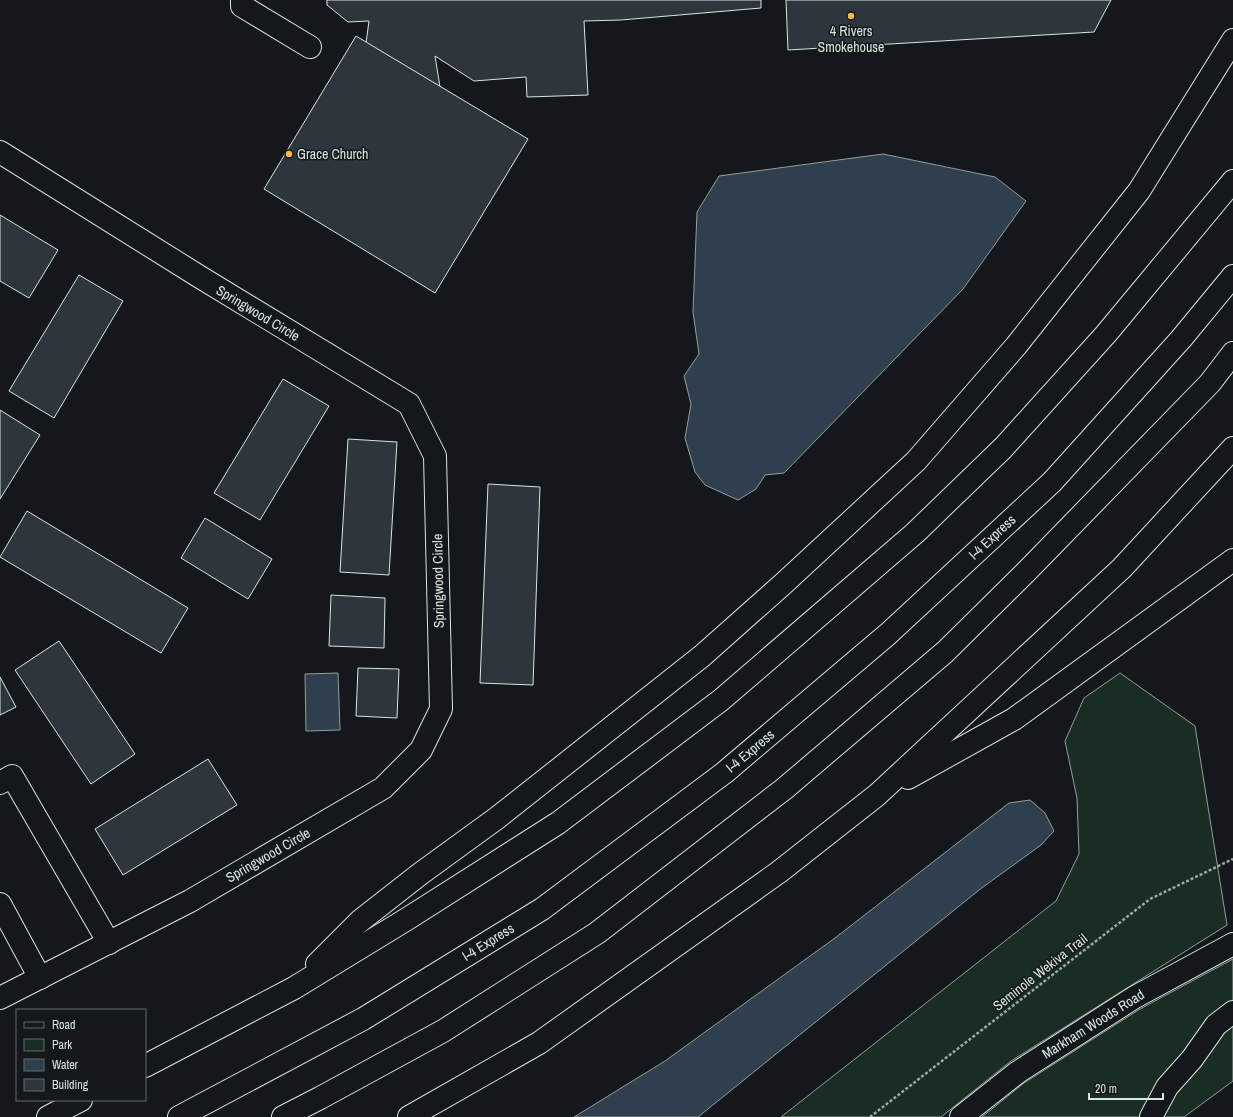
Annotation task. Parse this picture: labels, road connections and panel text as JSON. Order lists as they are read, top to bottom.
{
  "streets": {
    "main road": ["Springwood Circle", "I-4 Express", "Markham Woods Road"],
    "path": ["Seminole Wekiva Trail"]
  },
  "places": ["4 Rivers Smokehouse", "Grace Church"],
  "legend": [
    "Road",
    "Park",
    "Water",
    "Building"
  ],
  "scale_bar": "20 m"
}
